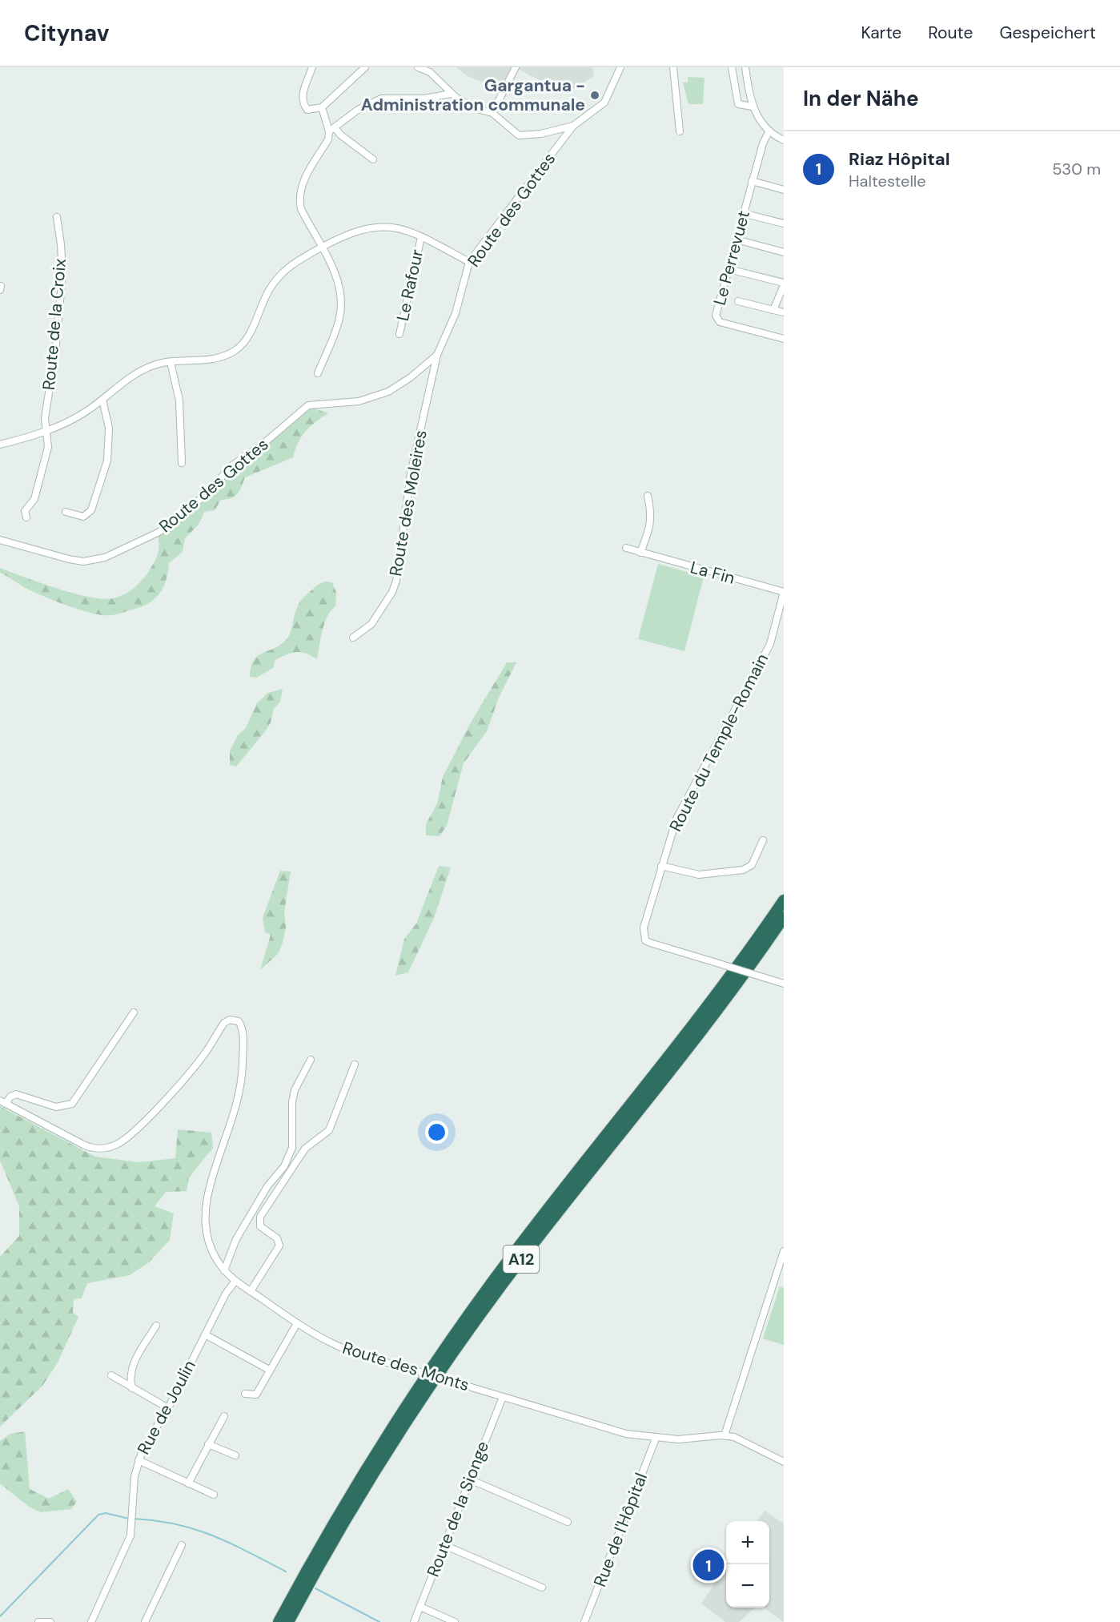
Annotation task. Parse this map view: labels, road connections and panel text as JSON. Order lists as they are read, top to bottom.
{
  "streets": {
    "highway": ["A12"],
    "street": [
      "Route des Gottes",
      "Le Perrevuet",
      "Le Rafour",
      "Route de la Croix",
      "Route des Moleires",
      "La Fin",
      "Route du Temple-Romain",
      "Route des Monts",
      "Rue de Joulin",
      "Route de la Sionge",
      "Rue de l'Hôpital"
    ]
  },
  "crossings": [
    ["Route des Gottes", "Route des Moleires"],
    ["La Fin", "Route du Temple-Romain"],
    ["Route des Monts", "Rue de Joulin"],
    ["Route des Monts", "Route de la Sionge"],
    ["Route des Monts", "Rue de l'Hôpital"]
  ],
  "places": ["Gargantua - Administration communale"],
  "page": {
    "header": "Citynav",
    "nav": ["Karte", "Route", "Gespeichert"],
    "heading": "In der Nähe",
    "list": [
      {
        "mark": "1",
        "name": "Riaz Hôpital",
        "note": "Haltestelle",
        "value": "530 m"
      }
    ],
    "map_buttons": ["+", "−"],
    "pins": "1"
  }
}
